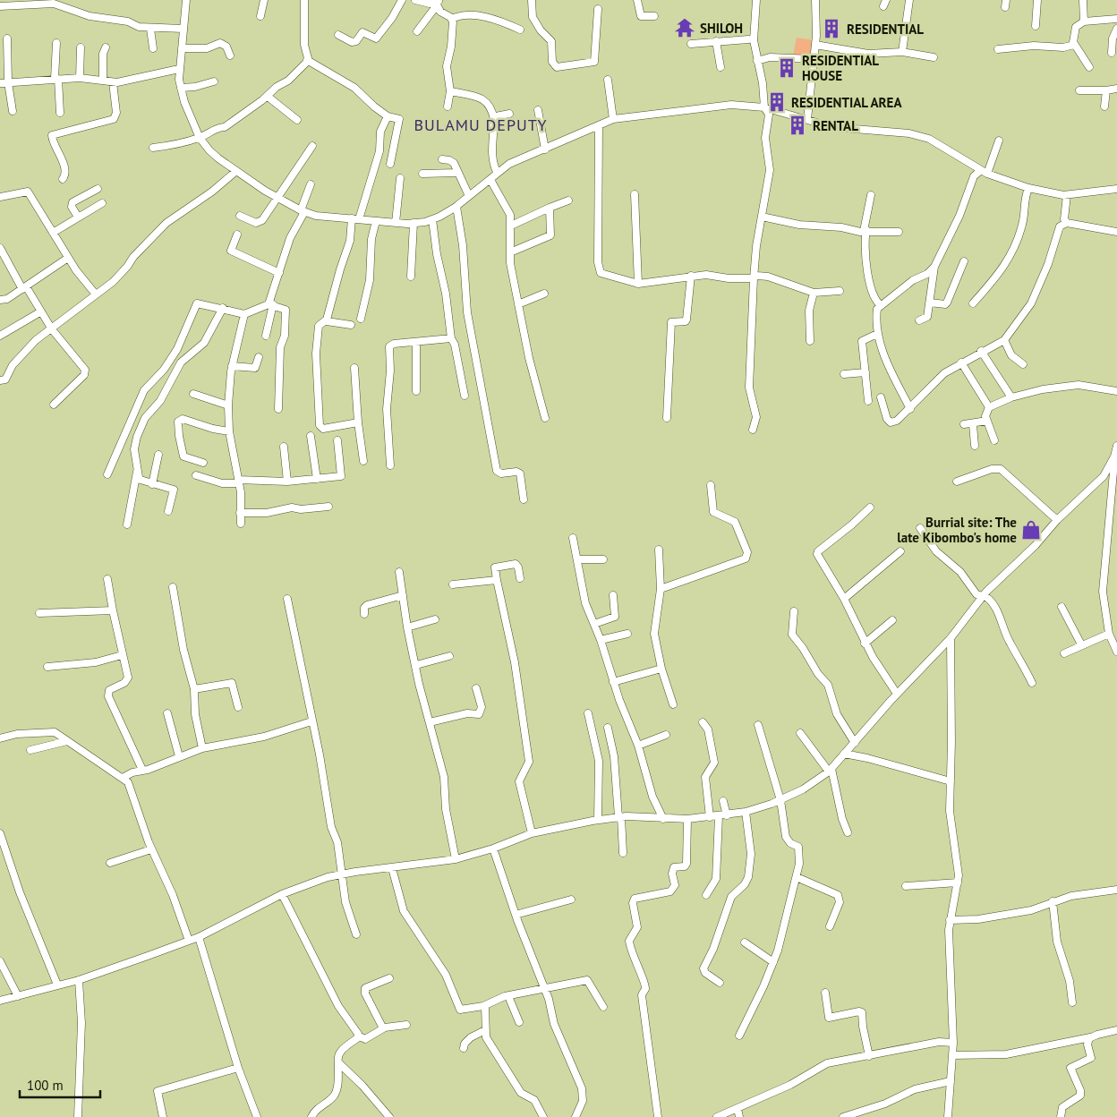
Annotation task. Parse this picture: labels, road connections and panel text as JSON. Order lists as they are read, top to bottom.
{
  "districts": ["BULAMU DEPUTY"],
  "places": {
    "temple": ["SHILOH"],
    "building": [
      "RESIDENTIAL",
      "RESIDENTIAL HOUSE",
      "RESIDENTIAL AREA",
      "RENTAL"
    ],
    "shop": ["Burrial site: The late Kibombo's home"]
  },
  "scale_bar": "100 m"
}
